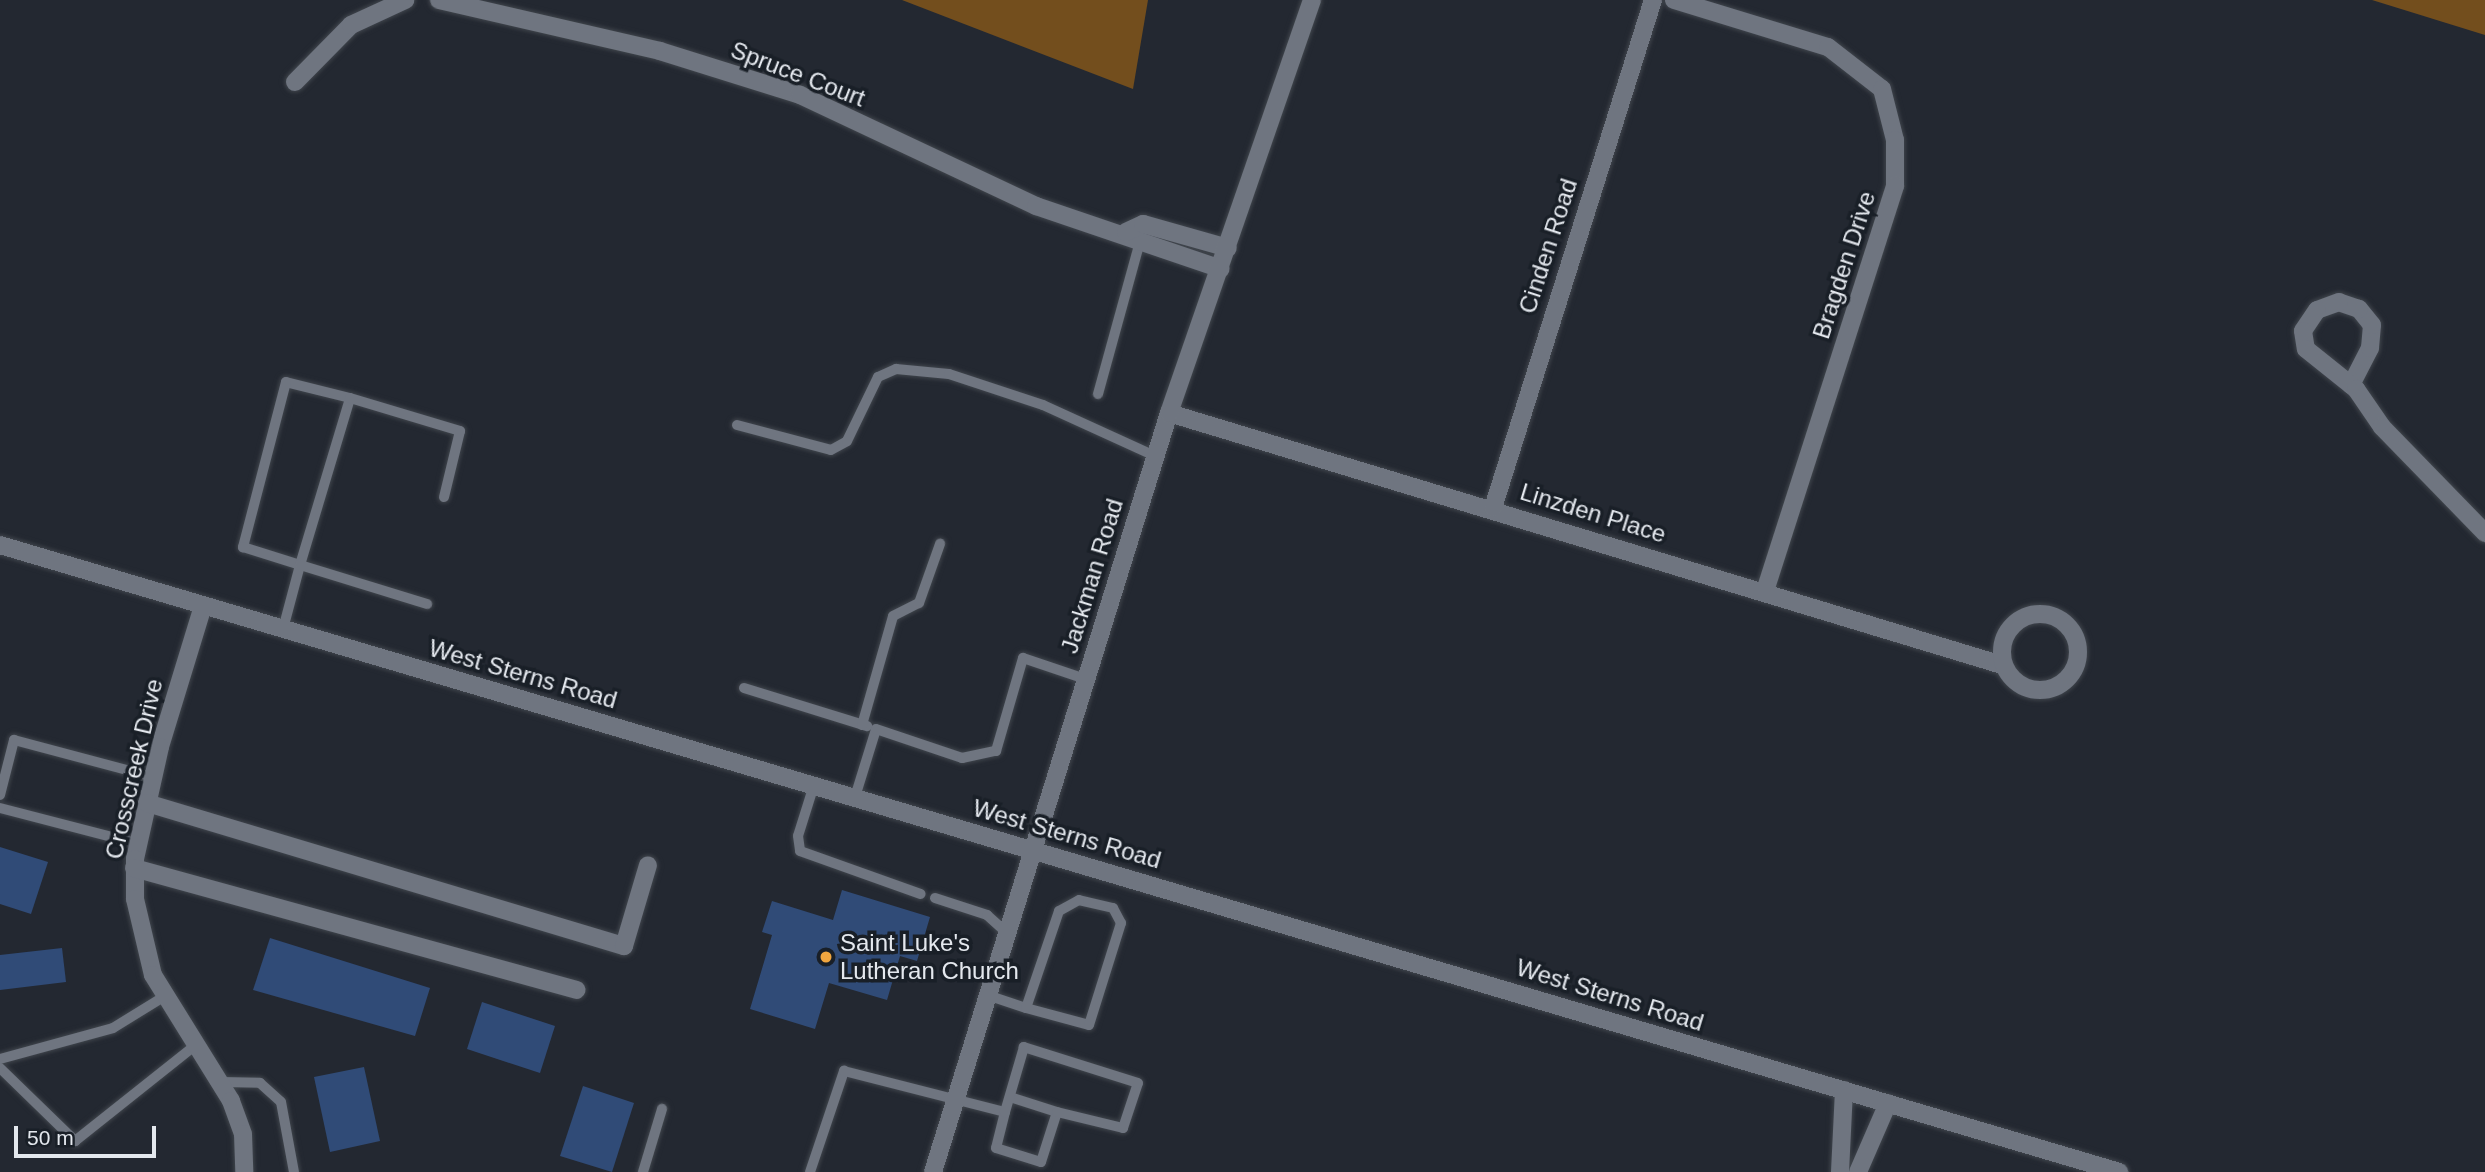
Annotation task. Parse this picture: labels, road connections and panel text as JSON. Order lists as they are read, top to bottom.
{
  "streets": {
    "street": [
      "Spruce Court",
      "Cinden Road",
      "Bragden Drive",
      "Linzden Place",
      "Jackman Road",
      "West Sterns Road",
      "Crosscreek Drive"
    ]
  },
  "crossings": [
    ["Spruce Court", "Jackman Road"],
    ["Cinden Road", "Linzden Place"],
    ["Bragden Drive", "Linzden Place"],
    ["Linzden Place", "Jackman Road"],
    ["Jackman Road", "West Sterns Road"],
    ["West Sterns Road", "Crosscreek Drive"]
  ],
  "places": ["Saint Luke's Lutheran Church"],
  "scale_bar": "50 m"
}
